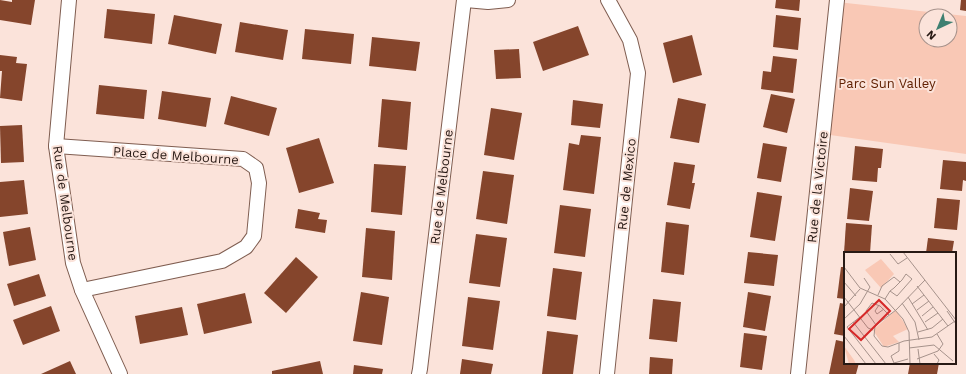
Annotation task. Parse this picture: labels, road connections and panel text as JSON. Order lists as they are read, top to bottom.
{
  "streets": {
    "street": [
      "Place de Melbourne",
      "Rue de Mexico",
      "Rue de Melbourne",
      "Rue de la Victoire"
    ]
  },
  "crossings": [
    ["Place de Melbourne", "Rue de Melbourne"]
  ],
  "parks": ["Parc Sun Valley"],
  "north": "bottom left"
}
